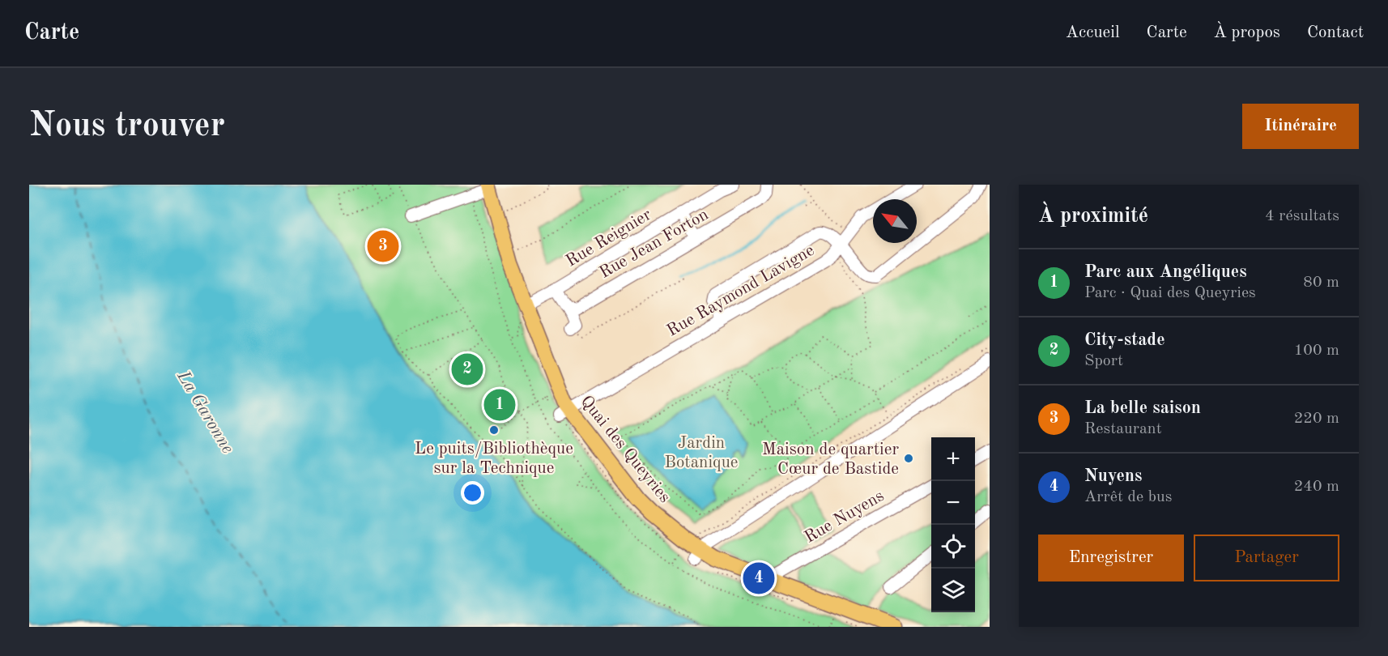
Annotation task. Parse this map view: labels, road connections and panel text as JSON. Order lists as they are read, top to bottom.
{
  "streets": {
    "main road": ["Quai des Queyries"],
    "street": [
      "Rue Reignier",
      "Rue Jean Forton",
      "Rue Raymond Lavigne",
      "Rue Nuyens"
    ]
  },
  "crossings": [
    ["Rue Reignier", "Quai des Queyries"],
    ["Rue Raymond Lavigne", "Quai des Queyries"],
    ["Quai des Queyries", "Rue Nuyens"]
  ],
  "water": ["La Garonne"],
  "parks": ["Jardin Botanique"],
  "places": ["Le puits/Bibliothèque sur la Technique", "Maison de quartier Cœur de Bastide"],
  "north": "top left",
  "page": {
    "header": "Carte",
    "nav": [
      "Accueil",
      "Carte",
      "À propos",
      "Contact"
    ],
    "buttons": [
      "Itinéraire",
      ["Enregistrer", "Partager"]
    ],
    "title": "Nous trouver",
    "heading": ["À proximité", "4 résultats"],
    "pins": [
      "3",
      "2",
      "1",
      "4"
    ],
    "list": [
      {
        "mark": "1",
        "name": "Parc aux Angéliques",
        "note": "Parc · Quai des Queyries",
        "value": "80 m"
      },
      {
        "mark": "2",
        "name": "City-stade",
        "note": "Sport",
        "value": "100 m"
      },
      {
        "mark": "3",
        "name": "La belle saison",
        "note": "Restaurant",
        "value": "220 m"
      },
      {
        "mark": "4",
        "name": "Nuyens",
        "note": "Arrêt de bus",
        "value": "240 m"
      }
    ],
    "map_buttons": ["+", "−"]
  }
}
